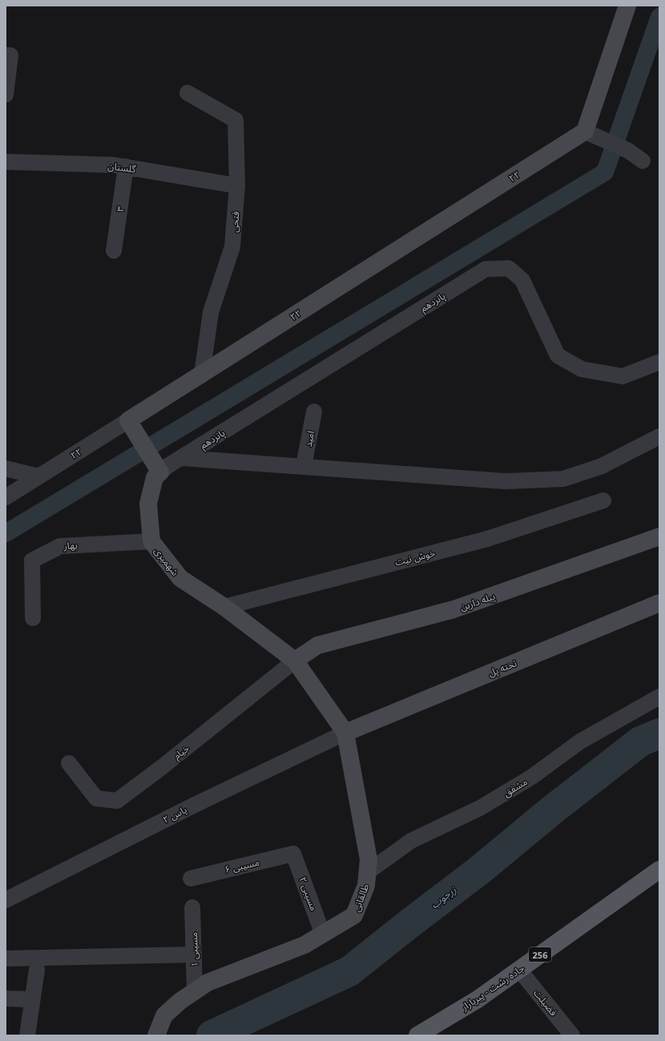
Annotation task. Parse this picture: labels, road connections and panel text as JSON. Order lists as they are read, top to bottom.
{
  "streets": {
    "main road": [
      "۲۲",
      "شهمیری",
      "پیله داربن",
      "تخته پل",
      "طالقانی",
      "256",
      "جاده رشت - پیربازار"
    ],
    "street": [
      "گلستان",
      "۳",
      "فتحی",
      "پانزدهم",
      "امید",
      "بهار",
      "خوش نیت",
      "خیام",
      "مشفق",
      "یاس ۲",
      "مسیبی ۶",
      "مسیبی ۲",
      "مسیبی ۱",
      "فضیلت"
    ]
  },
  "crossings": [
    ["گلستان", "۳"],
    ["گلستان", "فتحی"],
    ["۲۲", "فتحی"],
    ["پانزدهم", "شهمیری"],
    ["بهار", "شهمیری"],
    ["خوش نیت", "شهمیری"],
    ["شهمیری", "پیله داربن"],
    ["شهمیری", "خیام"],
    ["شهمیری", "طالقانی"],
    ["پیله داربن", "خیام"],
    ["پیله داربن", "طالقانی"],
    ["تخته پل", "یاس ۲"],
    ["تخته پل", "طالقانی"],
    ["خیام", "طالقانی"],
    ["مشفق", "طالقانی"],
    ["یاس ۲", "طالقانی"],
    ["مسیبی ۶", "مسیبی ۲"],
    ["مسیبی ۲", "طالقانی"],
    ["طالقانی", "مسیبی ۱"],
    ["جاده رشت - پیربازار", "فضیلت"]
  ],
  "water": ["زرجوب"]
}
